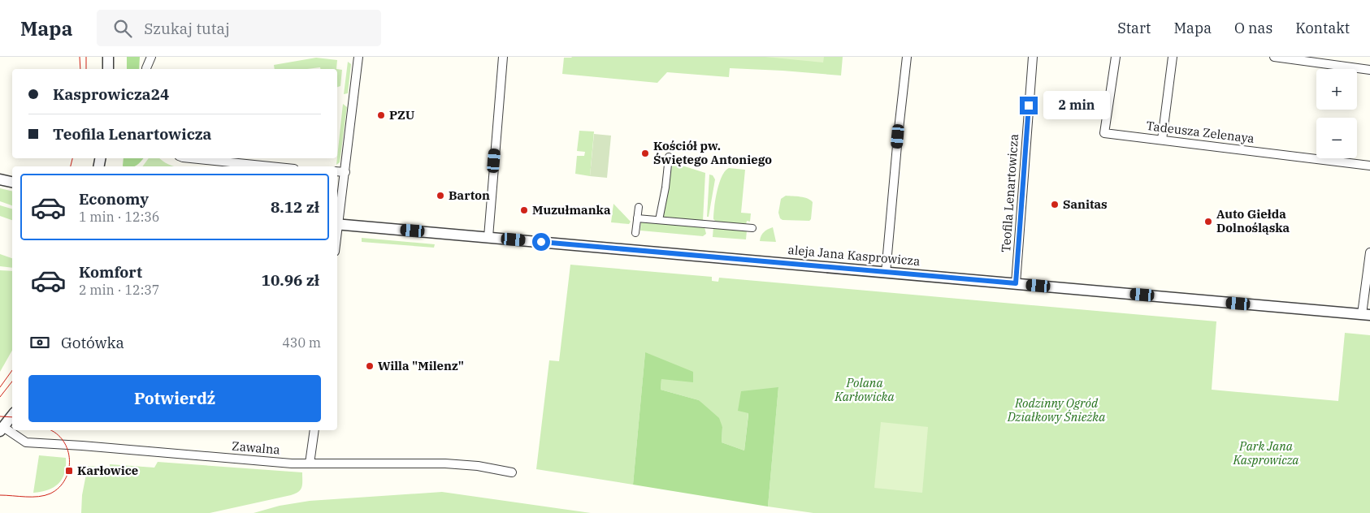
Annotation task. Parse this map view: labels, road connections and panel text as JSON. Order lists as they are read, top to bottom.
{
  "streets": {
    "street": [
      "Tadeusza Zelenaya",
      "Teofila Lenartowicza",
      "aleja Jana Kasprowicza",
      "Zawalna"
    ]
  },
  "crossings": [
    ["Teofila Lenartowicza", "aleja Jana Kasprowicza"]
  ],
  "parks": ["Polana Karłowicka", "Rodzinny Ogród Działkowy Śnieżka", "Park Jana Kasprowicza"],
  "places": {
    "other": [
      "PZU",
      "Kościół pw. Świętego Antoniego",
      "Barton",
      "Sanitas",
      "Muzułmanka",
      "Auto Giełda Dolnośląska",
      "Willa \"Milenz\""
    ],
    "transit": ["Karłowice"]
  },
  "page": {
    "header": "Mapa",
    "search": "Szukaj tutaj",
    "nav": [
      "Start",
      "Mapa",
      "O nas",
      "Kontakt"
    ],
    "map_buttons": ["+", "−"],
    "banner": ["Kasprowicza24", "Teofila Lenartowicza"],
    "bubble": "2 min",
    "list": [
      {
        "name": "Economy",
        "note": "1 min · 12:36",
        "value": "8.12 zł"
      },
      {
        "name": "Komfort",
        "note": "2 min · 12:37",
        "value": "10.96 zł"
      }
    ],
    "pay": ["Gotówka", "430 m"],
    "buttons": "Potwierdź"
  }
}
